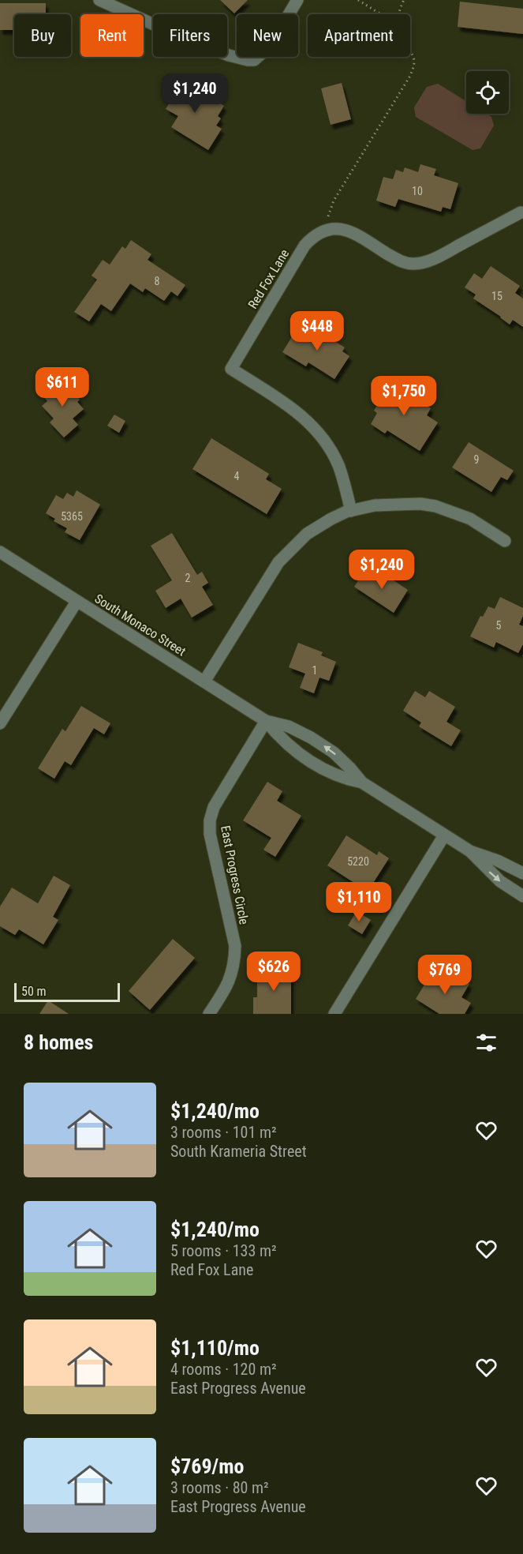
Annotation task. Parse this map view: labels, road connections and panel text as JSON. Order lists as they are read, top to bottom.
{
  "streets": {
    "street": ["Red Fox Lane", "South Monaco Street", "East Progress Circle"]
  },
  "crossings": [
    ["South Monaco Street", "East Progress Circle"]
  ],
  "house_numbers": [
    "10",
    "8",
    "15",
    "9",
    "4",
    "5365",
    "2",
    "5",
    "1",
    "5220"
  ],
  "scale_bar": "50 m",
  "page": {
    "chip": [
      "Buy",
      "Rent",
      "Filters",
      "New",
      "Apartment"
    ],
    "price": [
      "$1,240",
      "$448",
      "$611",
      "$1,750",
      "$1,240",
      "$1,110",
      "$626",
      "$769"
    ],
    "scale": "50 m",
    "heading": "8 homes",
    "list": [
      {
        "name": "$1,240/mo",
        "note": "3 rooms · 101 m² · South Krameria Street"
      },
      {
        "name": "$1,240/mo",
        "note": "5 rooms · 133 m² · Red Fox Lane"
      },
      {
        "name": "$1,110/mo",
        "note": "4 rooms · 120 m² · East Progress Avenue"
      },
      {
        "name": "$769/mo",
        "note": "3 rooms · 80 m² · East Progress Avenue"
      }
    ]
  }
}
